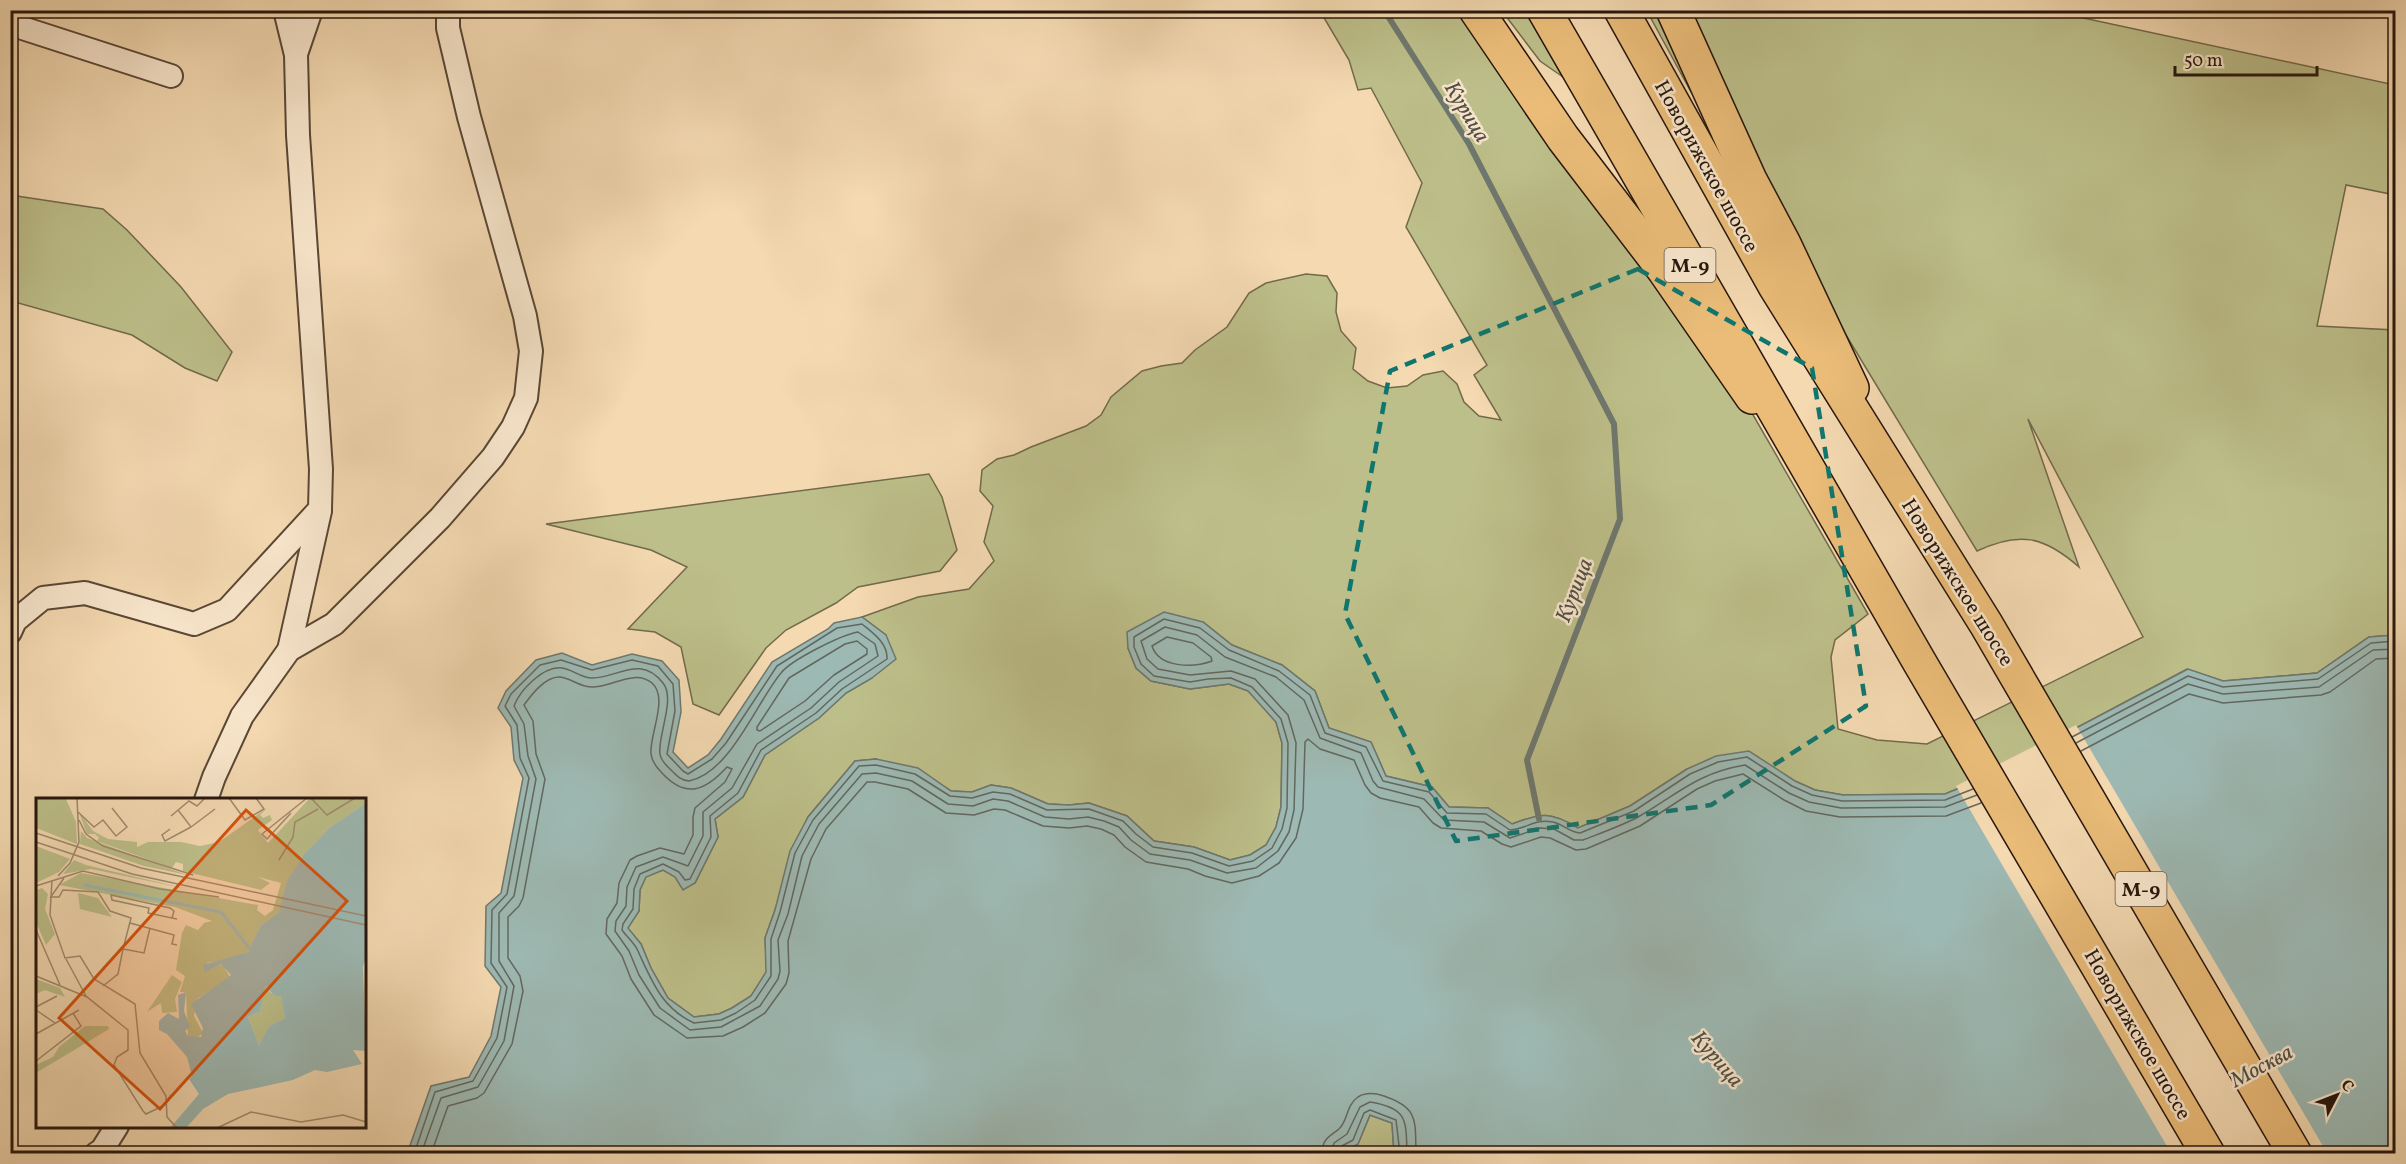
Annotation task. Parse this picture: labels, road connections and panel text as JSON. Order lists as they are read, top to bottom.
{
  "streets": {
    "main road": ["Новорижское шоссе", "М-9"]
  },
  "crossings": [
    ["Новорижское шоссе", "М-9"]
  ],
  "water": ["Курица", "Москва"],
  "scale_bar": "50 m",
  "north": "top right"
}
